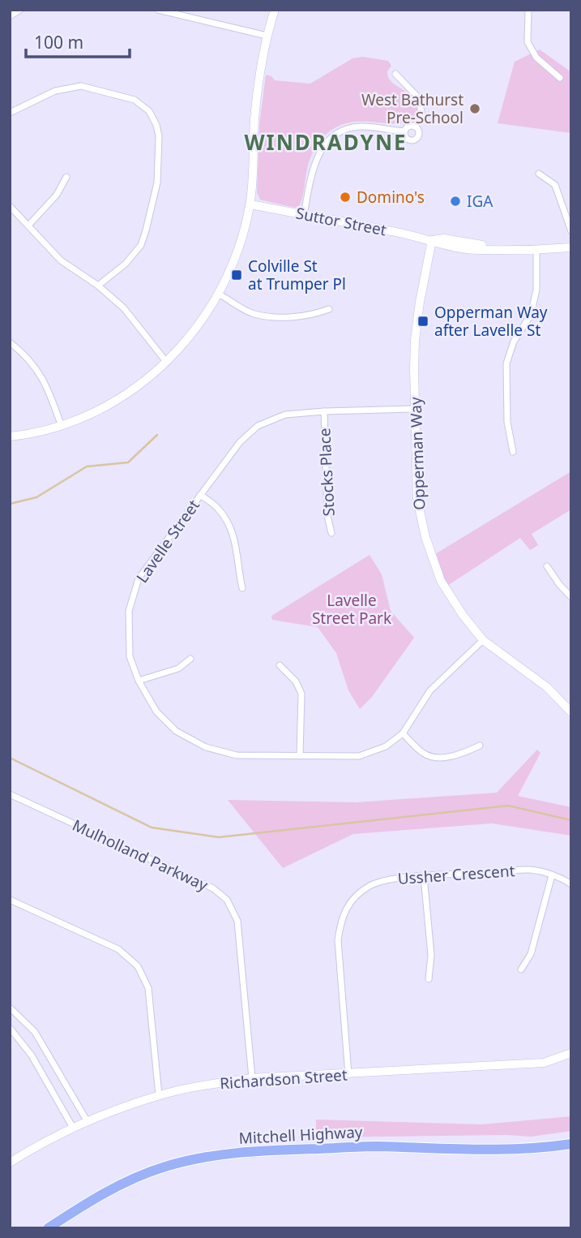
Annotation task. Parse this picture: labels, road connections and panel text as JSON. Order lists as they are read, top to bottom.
{
  "streets": {
    "highway": ["Mitchell Highway"],
    "street": [
      "Suttor Street",
      "Opperman Way",
      "Stocks Place",
      "Lavelle Street",
      "Mulholland Parkway",
      "Ussher Crescent",
      "Richardson Street"
    ]
  },
  "crossings": [
    ["Suttor Street", "Opperman Way"],
    ["Opperman Way", "Lavelle Street"],
    ["Stocks Place", "Lavelle Street"],
    ["Mulholland Parkway", "Richardson Street"],
    ["Ussher Crescent", "Richardson Street"]
  ],
  "districts": ["WINDRADYNE"],
  "parks": ["Lavelle Street Park"],
  "places": {
    "other": ["West Bathurst Pre-School", "Domino's", "IGA"],
    "transit": ["Colville St at Trumper Pl", "Opperman Way after Lavelle St"]
  },
  "scale_bar": "100 m"
}
